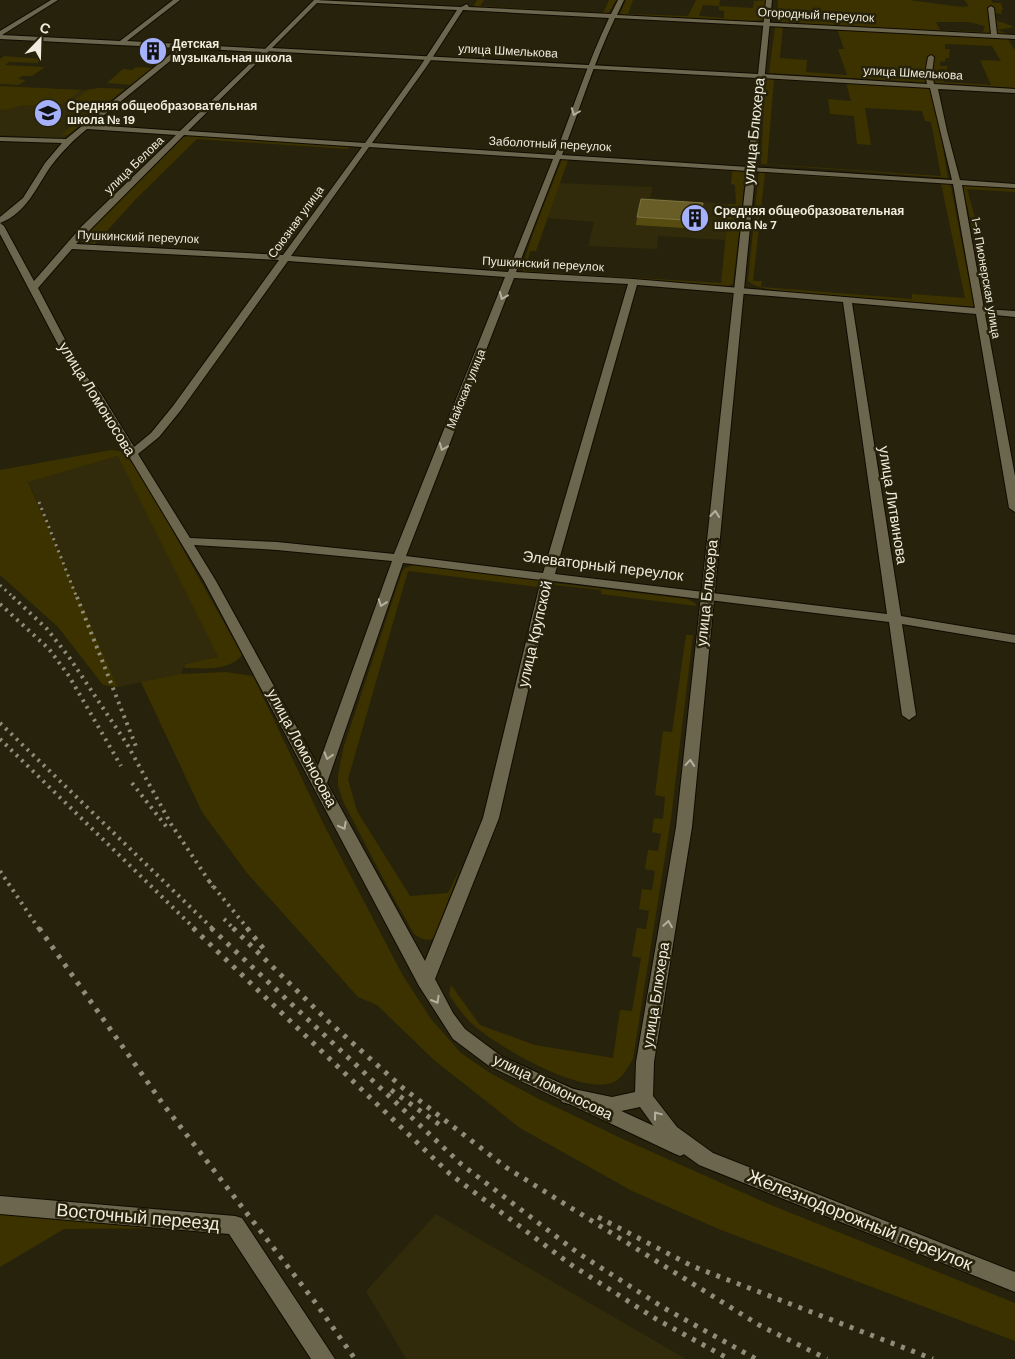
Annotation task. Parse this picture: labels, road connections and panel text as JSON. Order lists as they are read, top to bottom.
{
  "streets": {
    "street": [
      "Огородный переулок",
      "улица Шмелькова",
      "улица Блюхера",
      "Заболотный переулок",
      "улица Белова",
      "Союзная улица",
      "Пушкинский переулок",
      "1-я Пионерская улица",
      "Майская улица",
      "улица Ломоносова",
      "улица Литвинова",
      "Элеваторный переулок",
      "улица Крупской",
      "Восточный переезд",
      "Железнодорожный переулок"
    ]
  },
  "crossings": [
    ["Огородный переулок", "улица Блюхера"],
    ["Огородный переулок", "улица Белова"],
    ["Огородный переулок", "Союзная улица"],
    ["Огородный переулок", "Майская улица"],
    ["улица Шмелькова", "улица Блюхера"],
    ["улица Шмелькова", "улица Белова"],
    ["улица Шмелькова", "Союзная улица"],
    ["улица Шмелькова", "1-я Пионерская улица"],
    ["улица Шмелькова", "Майская улица"],
    ["улица Блюхера", "Заболотный переулок"],
    ["улица Блюхера", "Пушкинский переулок"],
    ["улица Блюхера", "Элеваторный переулок"],
    ["Заболотный переулок", "улица Белова"],
    ["Заболотный переулок", "Союзная улица"],
    ["Заболотный переулок", "1-я Пионерская улица"],
    ["Заболотный переулок", "Майская улица"],
    ["улица Белова", "Пушкинский переулок"],
    ["улица Белова", "улица Ломоносова"],
    ["Союзная улица", "Пушкинский переулок"],
    ["Союзная улица", "улица Ломоносова"],
    ["Пушкинский переулок", "1-я Пионерская улица"],
    ["Пушкинский переулок", "Майская улица"],
    ["Пушкинский переулок", "улица Литвинова"],
    ["Пушкинский переулок", "улица Крупской"],
    ["Майская улица", "улица Ломоносова"],
    ["Майская улица", "Элеваторный переулок"],
    ["улица Ломоносова", "Элеваторный переулок"],
    ["улица Ломоносова", "улица Крупской"],
    ["улица Ломоносова", "Железнодорожный переулок"],
    ["улица Литвинова", "Элеваторный переулок"],
    ["Элеваторный переулок", "улица Крупской"]
  ],
  "one_way": ["улица Блюхера", "Майская улица"],
  "places": {
    "building": ["Детская музыкальная школа", "Средняя общеобразовательная школа № 7"],
    "school or university": ["Средняя общеобразовательная школа № 19"]
  },
  "north": "top right"
}
